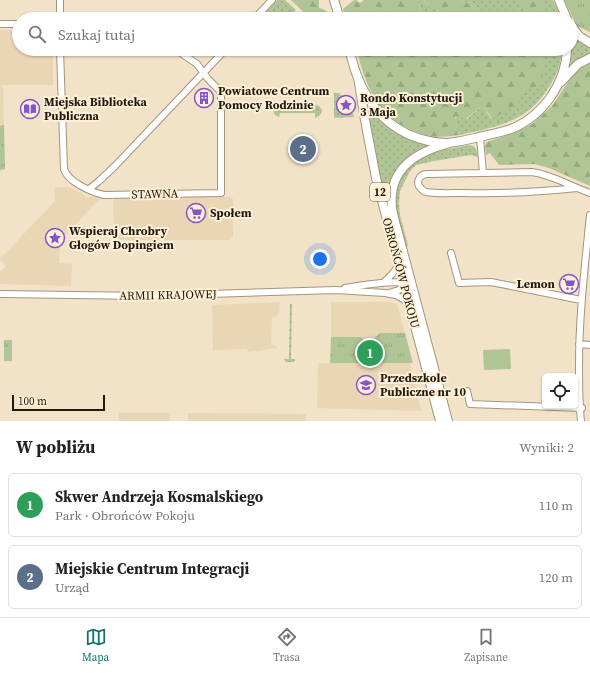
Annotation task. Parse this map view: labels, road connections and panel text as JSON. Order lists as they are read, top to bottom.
{
  "streets": {
    "main road": ["12", "OBROŃCÓW POKOJU"],
    "street": ["STAWNA", "ARMII KRAJOWEJ"]
  },
  "crossings": [
    ["12", "OBROŃCÓW POKOJU"],
    ["OBROŃCÓW POKOJU", "ARMII KRAJOWEJ"]
  ],
  "places": {
    "building": ["Powiatowe Centrum Pomocy Rodzinie"],
    "place": ["Rondo Konstytucji 3 Maja", "Wspieraj Chrobry Głogów Dopingiem"],
    "library": ["Miejska Biblioteka Publiczna"],
    "supermarket": ["Społem", "Lemon"],
    "school or university": ["Przedszkole Publiczne nr 10"]
  },
  "scale_bar": "100 m",
  "page": {
    "search": "Szukaj tutaj",
    "pins": ["2", "1"],
    "scale": "100 m",
    "heading": ["W pobliżu", "Wyniki: 2"],
    "list": [
      {
        "mark": "1",
        "name": "Skwer Andrzeja Kosmalskiego",
        "note": "Park · Obrońców Pokoju",
        "value": "110 m"
      },
      {
        "mark": "2",
        "name": "Miejskie Centrum Integracji",
        "note": "Urząd",
        "value": "120 m"
      }
    ],
    "nav": ["Mapa", "Trasa", "Zapisane"]
  }
}
